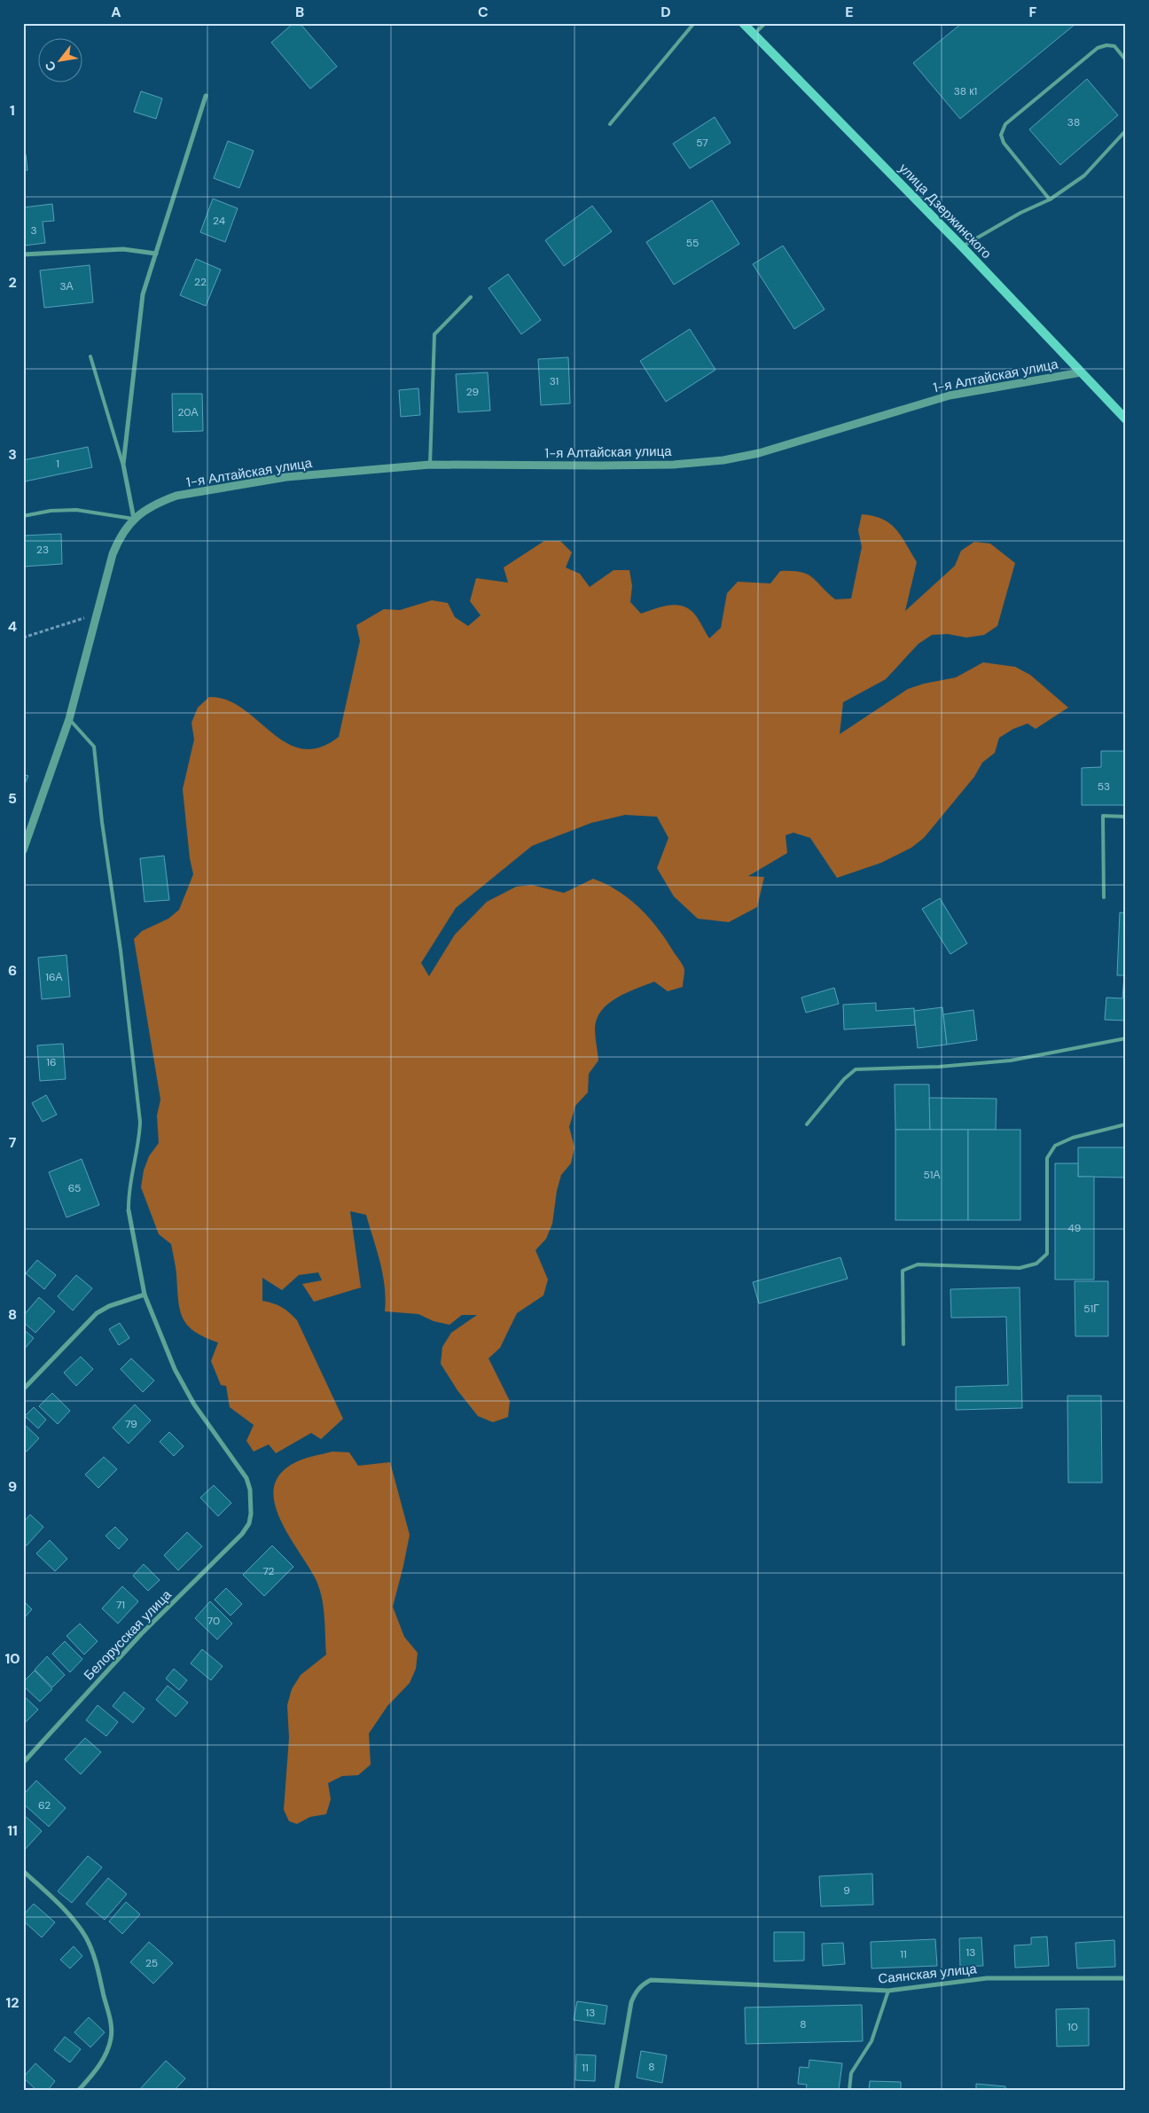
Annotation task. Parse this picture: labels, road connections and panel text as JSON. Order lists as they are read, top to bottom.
{
  "streets": {
    "main road": ["улица Дзержинского"],
    "street": ["1-я Алтайская улица", "Белорусская улица", "Саянская улица"]
  },
  "crossings": [
    ["улица Дзержинского", "1-я Алтайская улица"]
  ],
  "house_numbers": [
    "38 к1",
    "38",
    "57",
    "24",
    "3",
    "55",
    "22",
    "3А",
    "31",
    "29",
    "20А",
    "1",
    "23",
    "53",
    "16А",
    "16",
    "51А",
    "65",
    "49",
    "51Г",
    "79",
    "72",
    "71",
    "70",
    "62",
    "9",
    "13",
    "11",
    "25",
    "13",
    "8",
    "10",
    "8",
    "11"
  ],
  "north": "bottom left",
  "grid": {
    "columns": [
      "A",
      "B",
      "C",
      "D",
      "E",
      "F"
    ],
    "rows": [
      "1",
      "2",
      "3",
      "4",
      "5",
      "6",
      "7",
      "8",
      "9",
      "10",
      "11",
      "12"
    ]
  }
}
